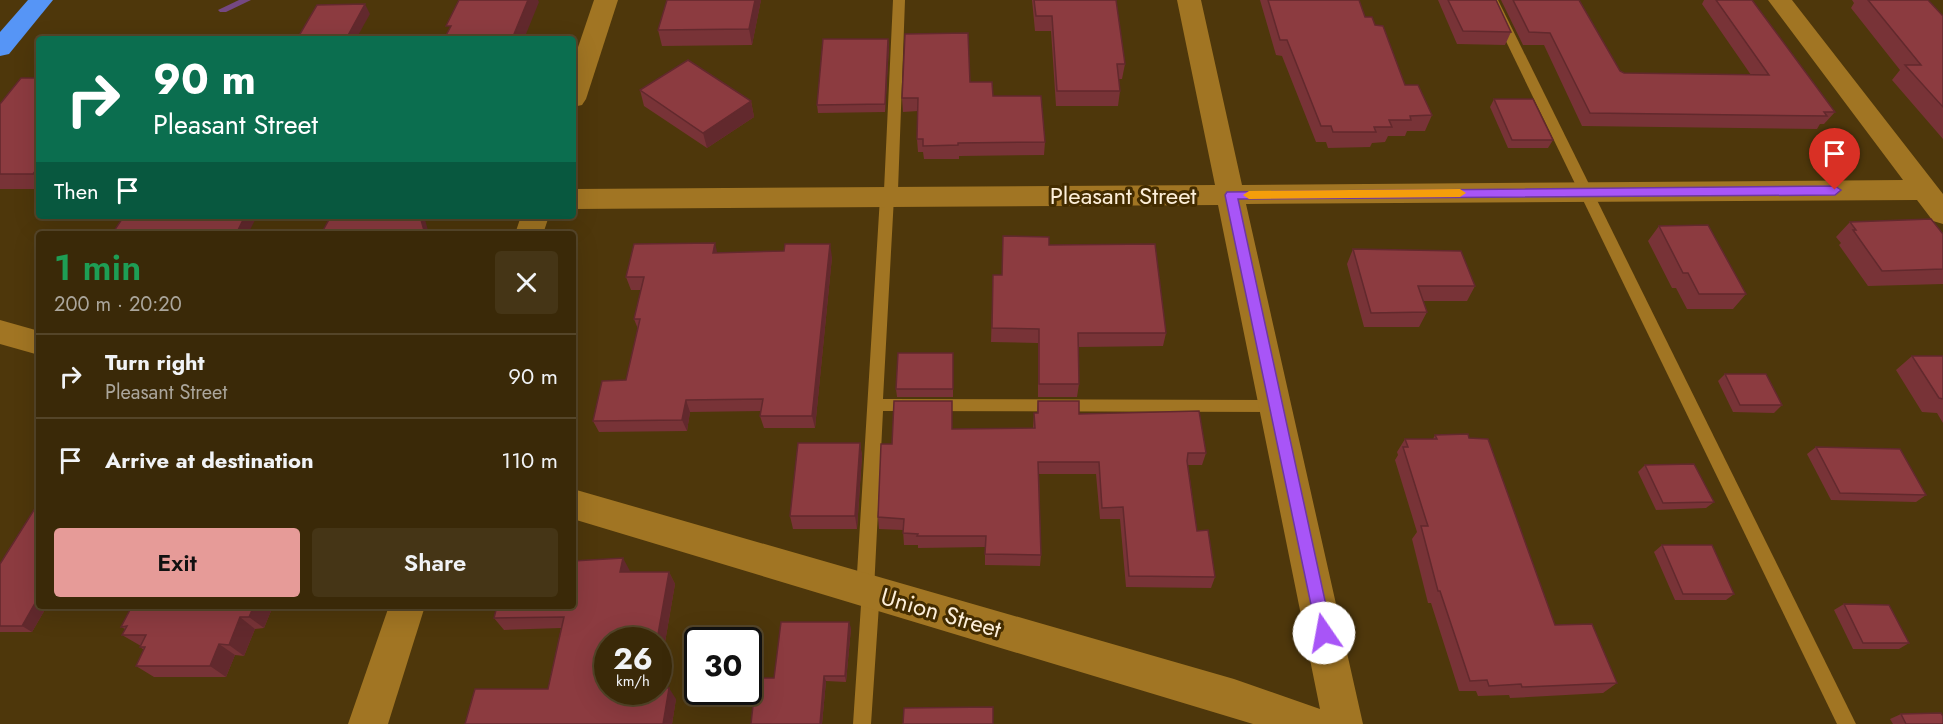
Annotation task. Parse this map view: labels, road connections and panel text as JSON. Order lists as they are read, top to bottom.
{
  "streets": {
    "street": ["Pleasant Street", "Union Street"]
  },
  "page": {
    "turn": ["90 m", "Pleasant Street"],
    "then": "Then",
    "heading": ["1 min", "200 m · 20:20"],
    "list": [
      {
        "name": "Turn right",
        "note": "Pleasant Street",
        "value": "90 m"
      },
      {
        "name": "Arrive at destination",
        "value": "110 m"
      }
    ],
    "buttons": ["Exit", "Share"],
    "speed": "26 km/h",
    "limit": "30"
  }
}
